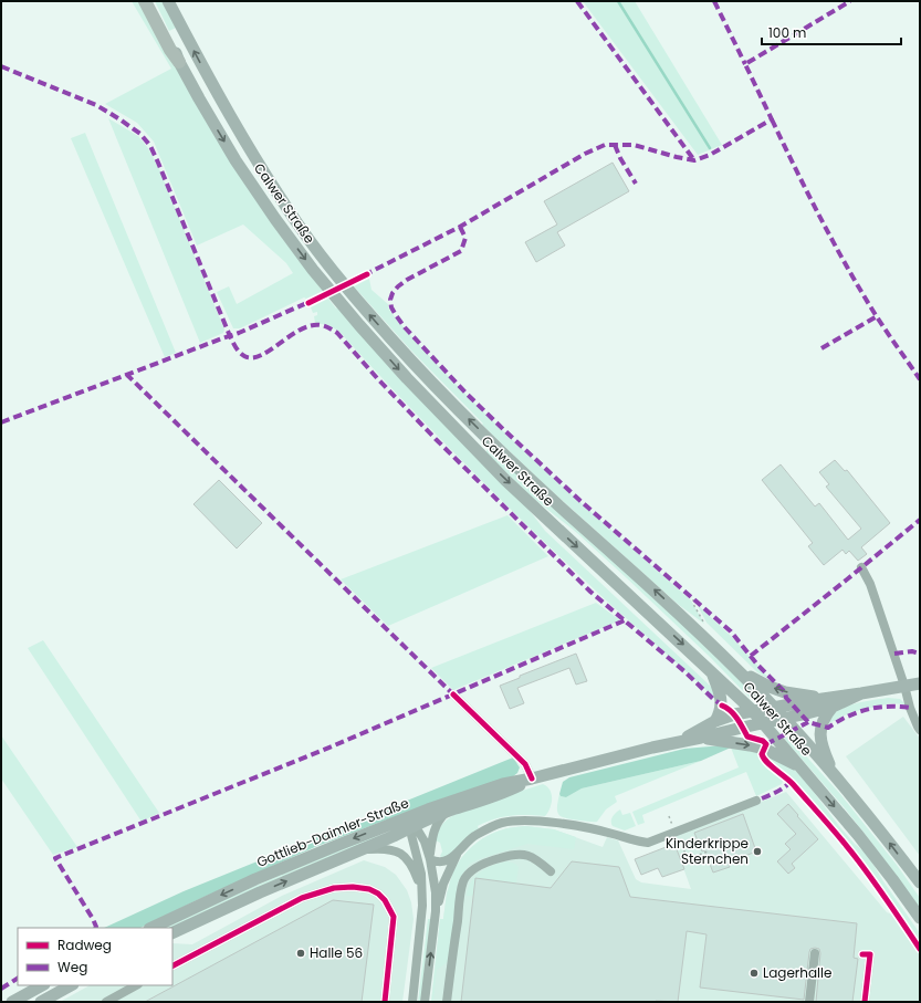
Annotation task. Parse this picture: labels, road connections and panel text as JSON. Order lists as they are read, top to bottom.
{
  "streets": {
    "main road": ["Calwer Straße", "Gottlieb-Daimler-Straße"]
  },
  "crossings": [
    ["Calwer Straße", "Gottlieb-Daimler-Straße"]
  ],
  "places": ["Kinderkrippe Sternchen", "Halle 56", "Lagerhalle"],
  "legend": ["Radweg", "Weg"],
  "scale_bar": "100 m"
}
